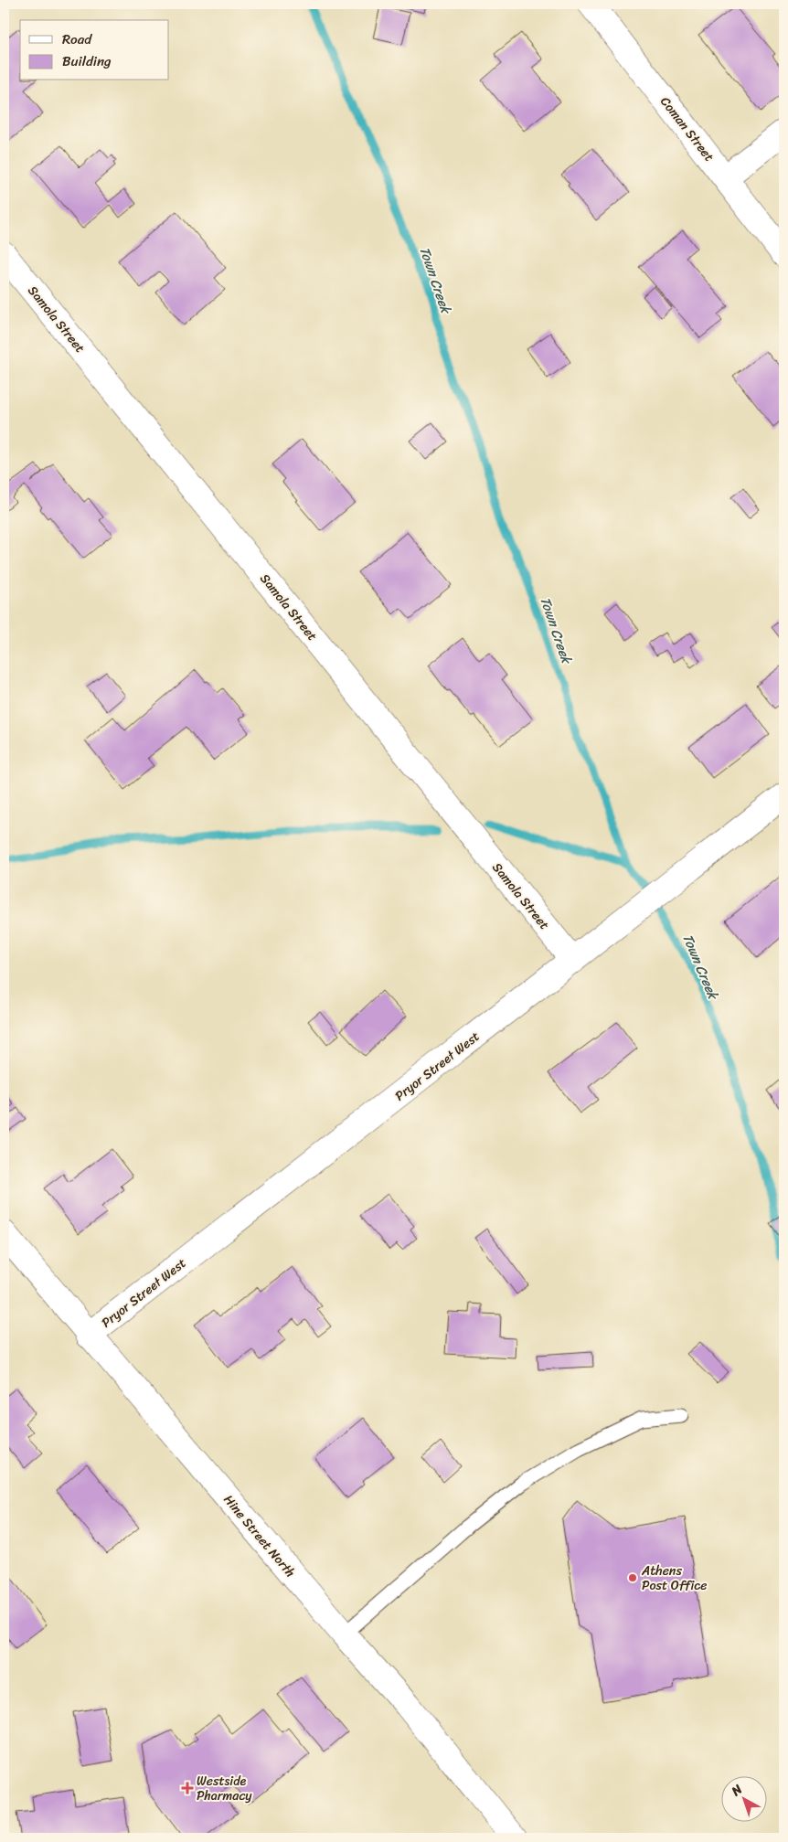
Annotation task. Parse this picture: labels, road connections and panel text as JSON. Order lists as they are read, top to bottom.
{
  "streets": {
    "street": [
      "Coman Street",
      "Samola Street",
      "Pryor Street West",
      "Hine Street North"
    ]
  },
  "crossings": [
    ["Samola Street", "Pryor Street West"],
    ["Pryor Street West", "Hine Street North"]
  ],
  "water": ["Town Creek"],
  "places": {
    "other": ["Athens Post Office"],
    "health": ["Westside Pharmacy"]
  },
  "legend": ["Road", "Building"],
  "north": "top left"
}
